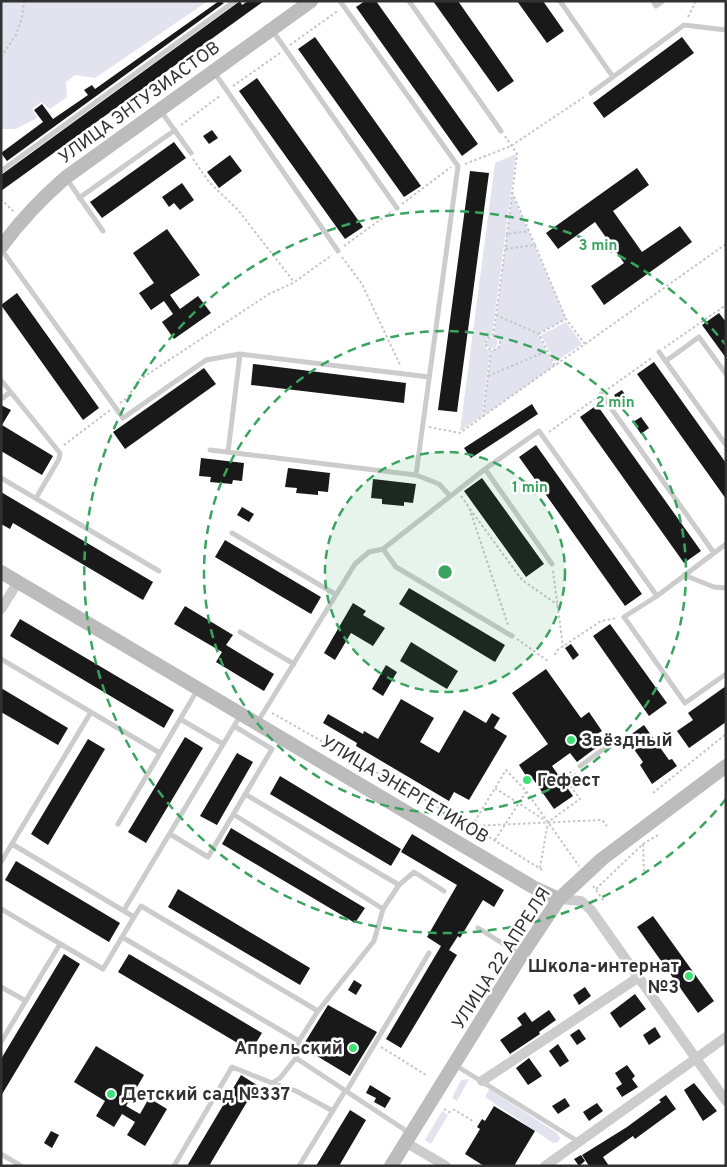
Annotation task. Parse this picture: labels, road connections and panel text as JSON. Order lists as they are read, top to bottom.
{
  "streets": {
    "main road": ["УЛИЦА ЭНТУЗИАСТОВ", "УЛИЦА ЭНЕРГЕТИКОВ", "УЛИЦА 22 АПРЕЛЯ"]
  },
  "crossings": [
    ["УЛИЦА ЭНЕРГЕТИКОВ", "УЛИЦА 22 АПРЕЛЯ"]
  ],
  "places": [
    "Звёздный",
    "Гефест",
    "Школа-интернат №3",
    "Апрельский",
    "Детский сад №337"
  ],
  "rings": ["3 min", "2 min", "1 min"]
}
